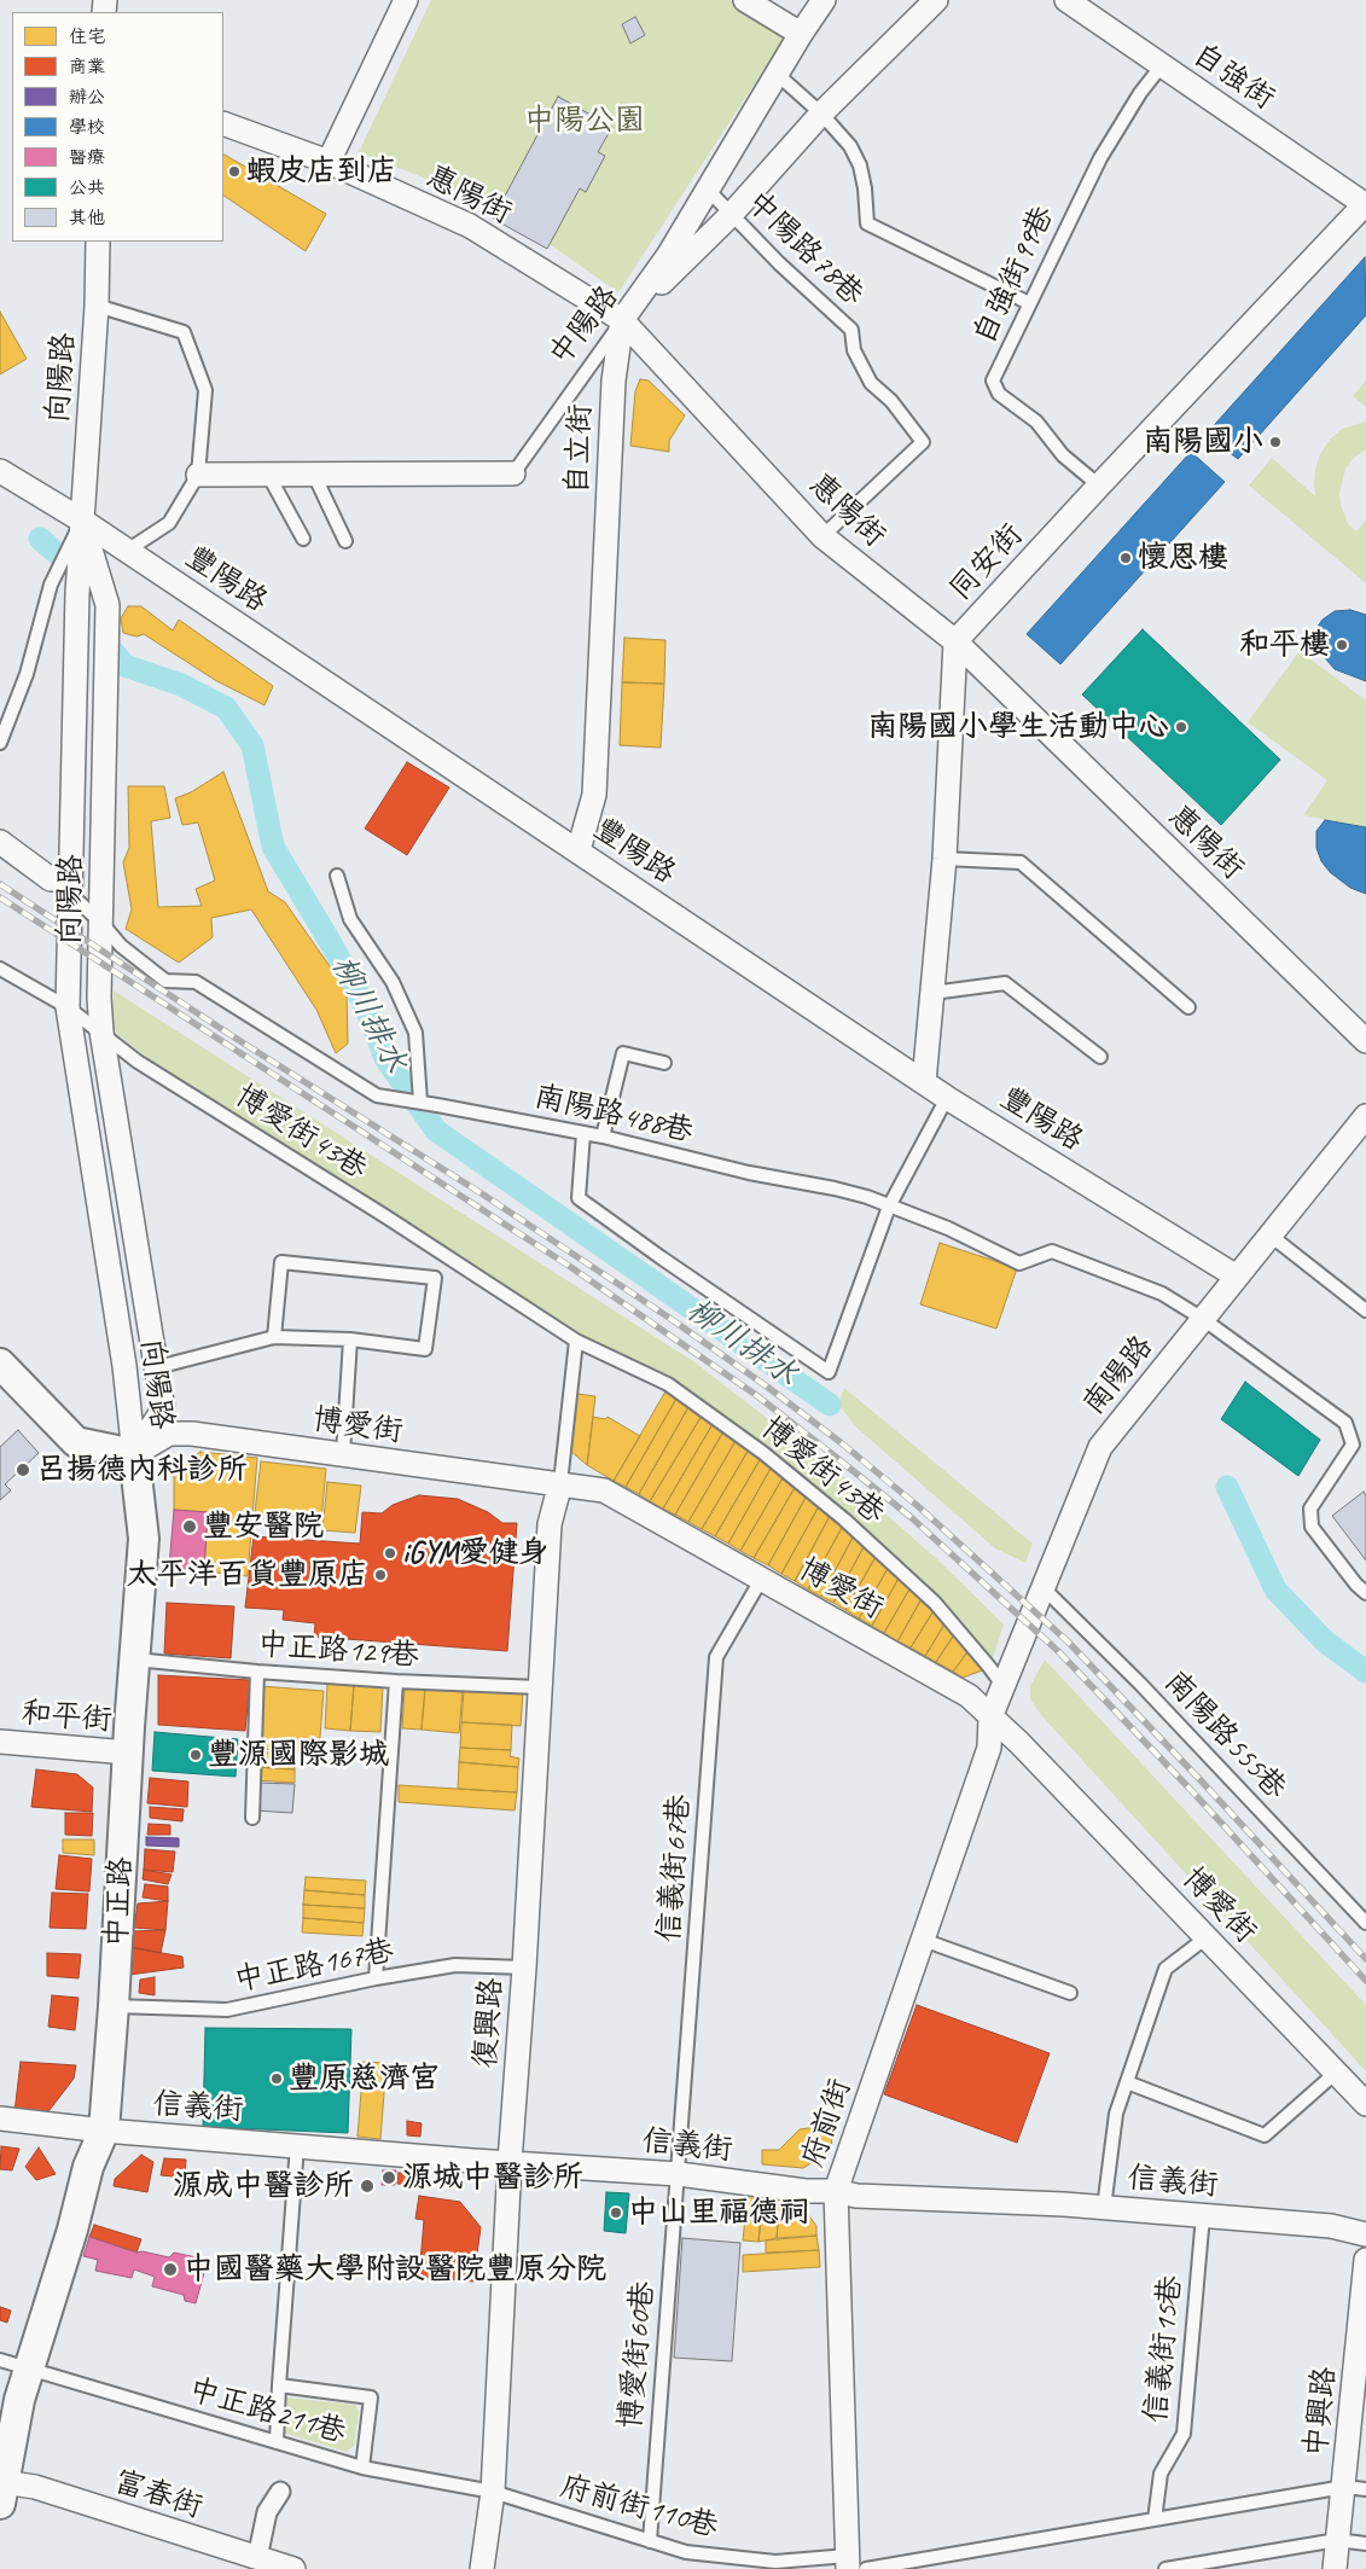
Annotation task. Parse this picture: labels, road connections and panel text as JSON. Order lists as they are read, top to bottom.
{
  "streets": {
    "street": [
      "自強街",
      "惠陽街",
      "中陽路",
      "向陽路",
      "自立街",
      "同安街",
      "豐陽路",
      "南陽路",
      "博愛街",
      "和平街",
      "中正路",
      "復興路",
      "信義街",
      "府前街",
      "中興路",
      "富春街"
    ],
    "lane": [
      "中陽路78巷",
      "自強街99巷",
      "南陽路488巷",
      "博愛街43巷",
      "中正路129巷",
      "南陽路555巷",
      "信義街67巷",
      "中正路167巷",
      "信義街15巷",
      "博愛街60巷",
      "中正路211巷",
      "府前街110巷"
    ]
  },
  "crossings": [
    ["自強街", "自強街99巷"],
    ["自強街", "同安街"],
    ["惠陽街", "中陽路78巷"],
    ["惠陽街", "中陽路"],
    ["惠陽街", "自立街"],
    ["惠陽街", "同安街"],
    ["中陽路78巷", "中陽路"],
    ["中陽路78巷", "自立街"],
    ["自強街99巷", "同安街"],
    ["中陽路", "自立街"],
    ["向陽路", "豐陽路"],
    ["向陽路", "南陽路488巷"],
    ["向陽路", "博愛街43巷"],
    ["向陽路", "博愛街"],
    ["向陽路", "中正路"],
    ["自立街", "豐陽路"],
    ["同安街", "豐陽路"],
    ["豐陽路", "南陽路"],
    ["南陽路488巷", "南陽路"],
    ["博愛街43巷", "南陽路"],
    ["南陽路", "博愛街"],
    ["南陽路", "南陽路555巷"],
    ["南陽路", "府前街"],
    ["博愛街", "信義街67巷"],
    ["博愛街", "中正路"],
    ["博愛街", "復興路"],
    ["博愛街", "府前街"],
    ["中正路129巷", "中正路"],
    ["中正路129巷", "復興路"],
    ["和平街", "中正路"],
    ["信義街67巷", "信義街"],
    ["信義街67巷", "博愛街60巷"],
    ["中正路", "中正路167巷"],
    ["中正路", "信義街"],
    ["中正路", "中正路211巷"],
    ["中正路", "富春街"],
    ["中正路167巷", "復興路"],
    ["復興路", "信義街"],
    ["復興路", "中正路211巷"],
    ["復興路", "府前街110巷"],
    ["信義街", "府前街"],
    ["信義街", "信義街15巷"],
    ["信義街", "博愛街60巷"],
    ["府前街", "府前街110巷"],
    ["信義街15巷", "府前街110巷"],
    ["博愛街60巷", "府前街110巷"],
    ["中正路211巷", "府前街110巷"],
    ["中興路", "府前街110巷"]
  ],
  "water": ["柳川排水"],
  "parks": ["中陽公園"],
  "places": [
    "蝦皮店到店",
    "南陽國小",
    "懷恩樓",
    "和平樓",
    "南陽國小學生活動中心",
    "呂揚德內科診所",
    "豐安醫院",
    "iGYM愛健身",
    "太平洋百貨豐原店",
    "豐源國際影城",
    "豐原慈濟宮",
    "源城中醫診所",
    "源成中醫診所",
    "中山里福德祠",
    "中國醫藥大學附設醫院豐原分院"
  ],
  "legend": [
    "住宅",
    "商業",
    "辦公",
    "學校",
    "醫療",
    "公共",
    "其他"
  ]
}
